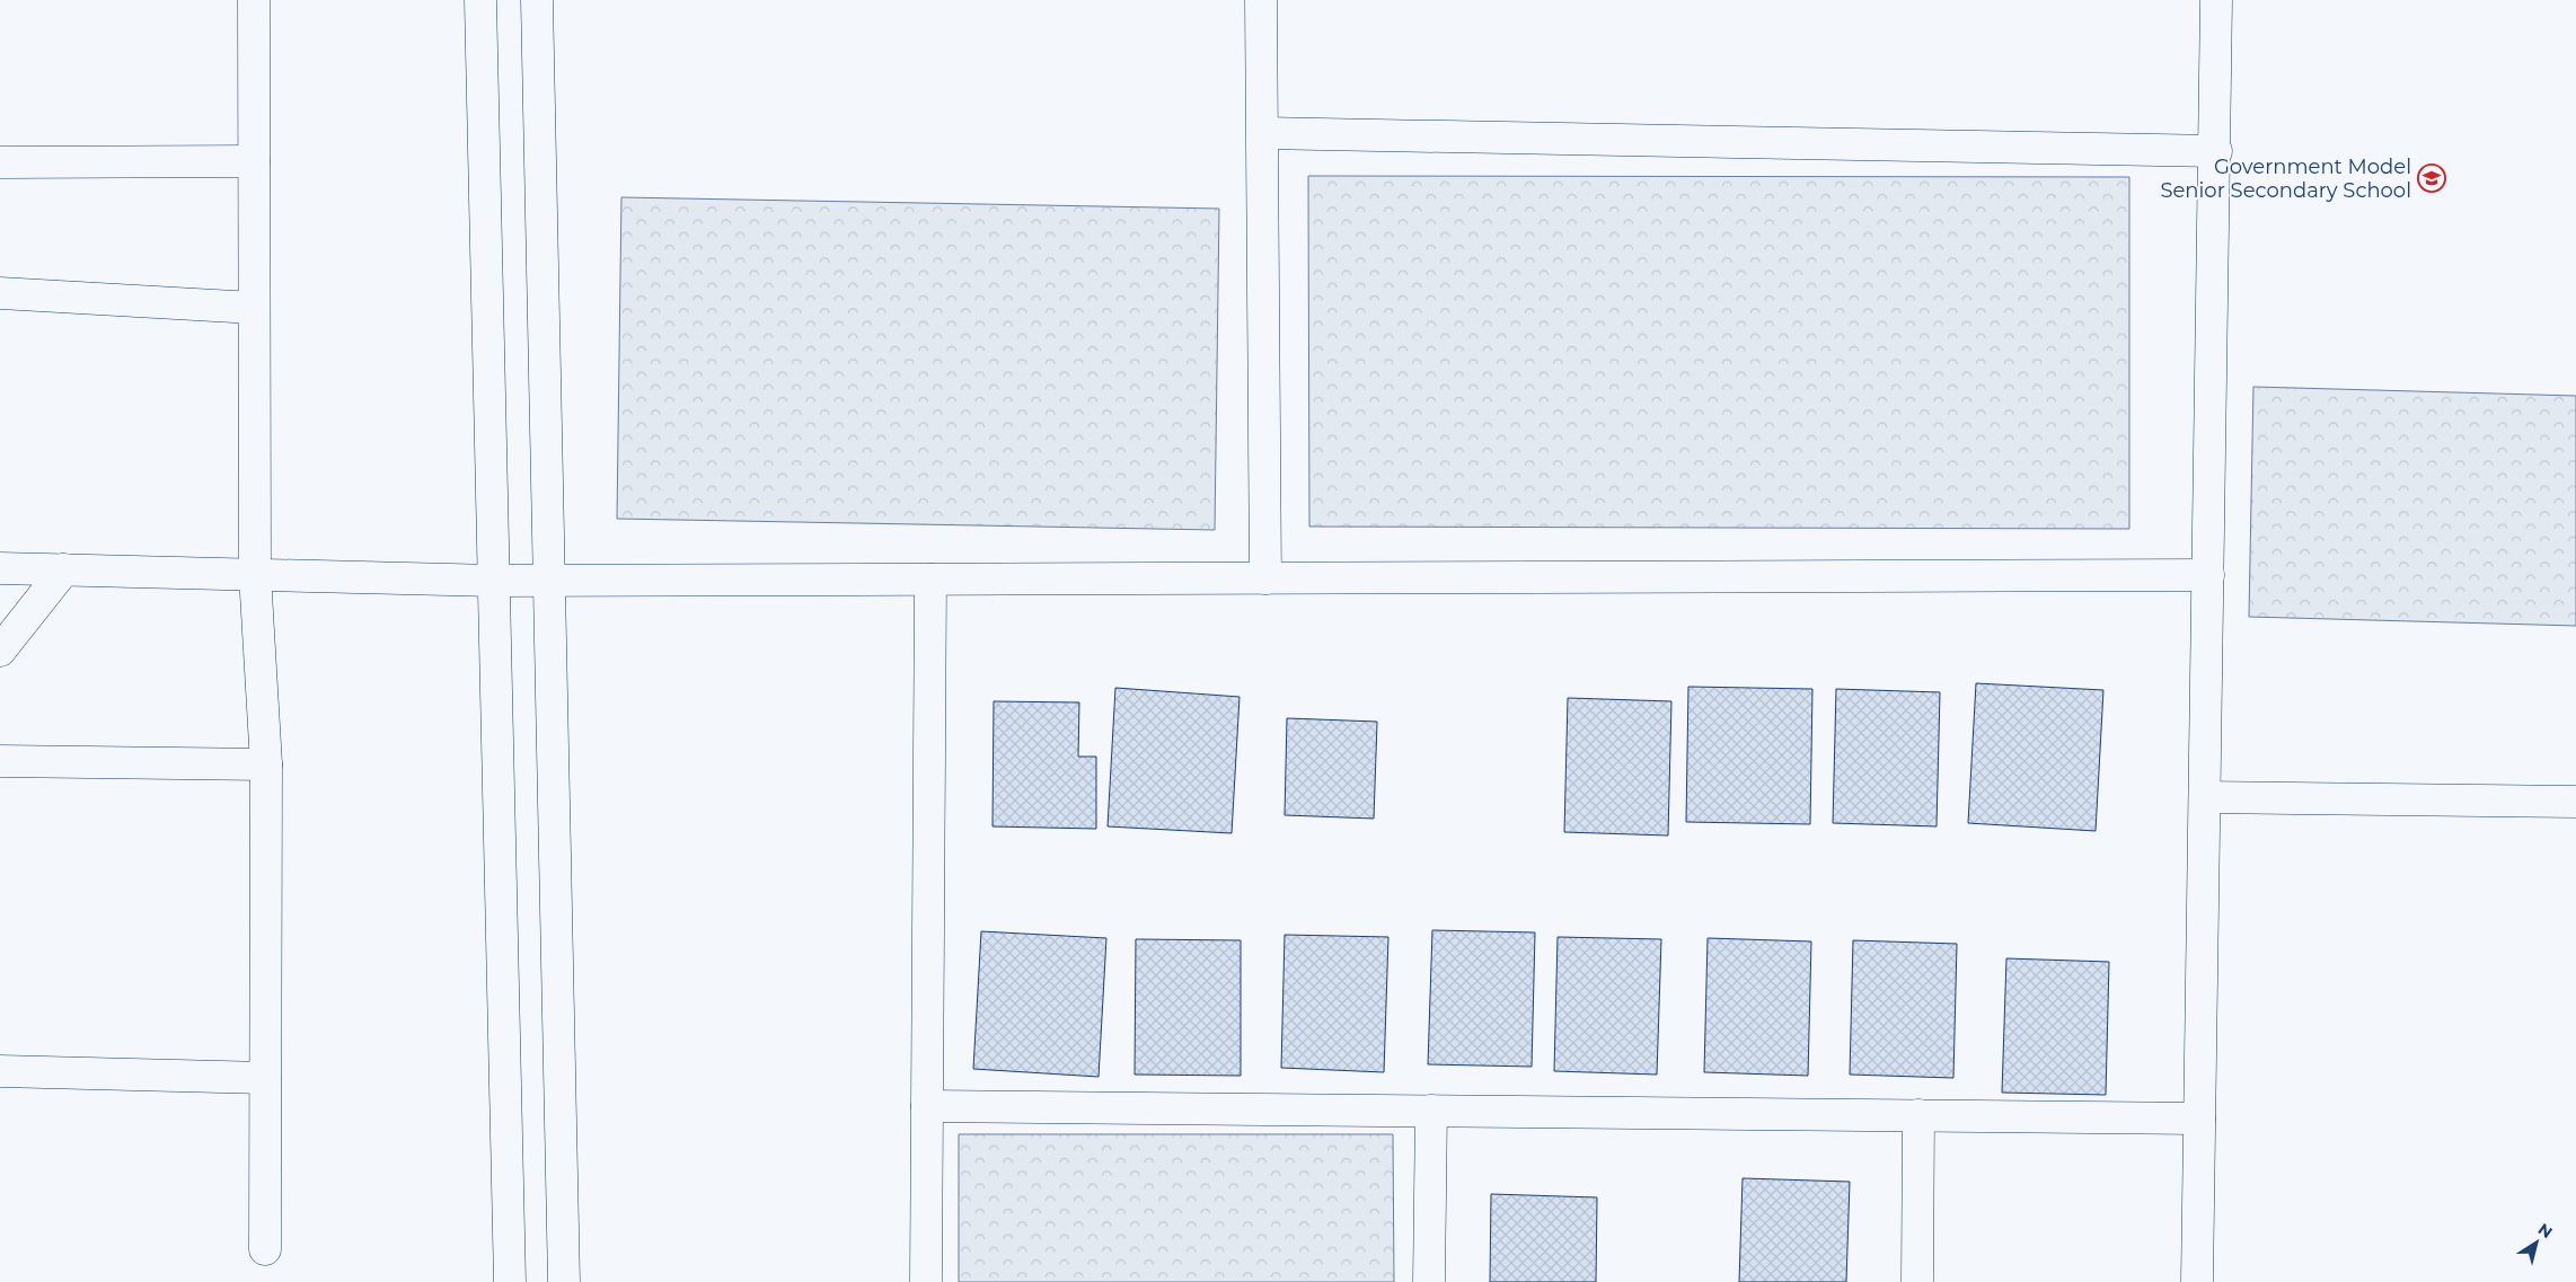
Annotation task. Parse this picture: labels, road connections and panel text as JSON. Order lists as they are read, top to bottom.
{
  "places": {
    "school or university": ["Government Model Senior Secondary School"]
  },
  "north": "top right"
}
